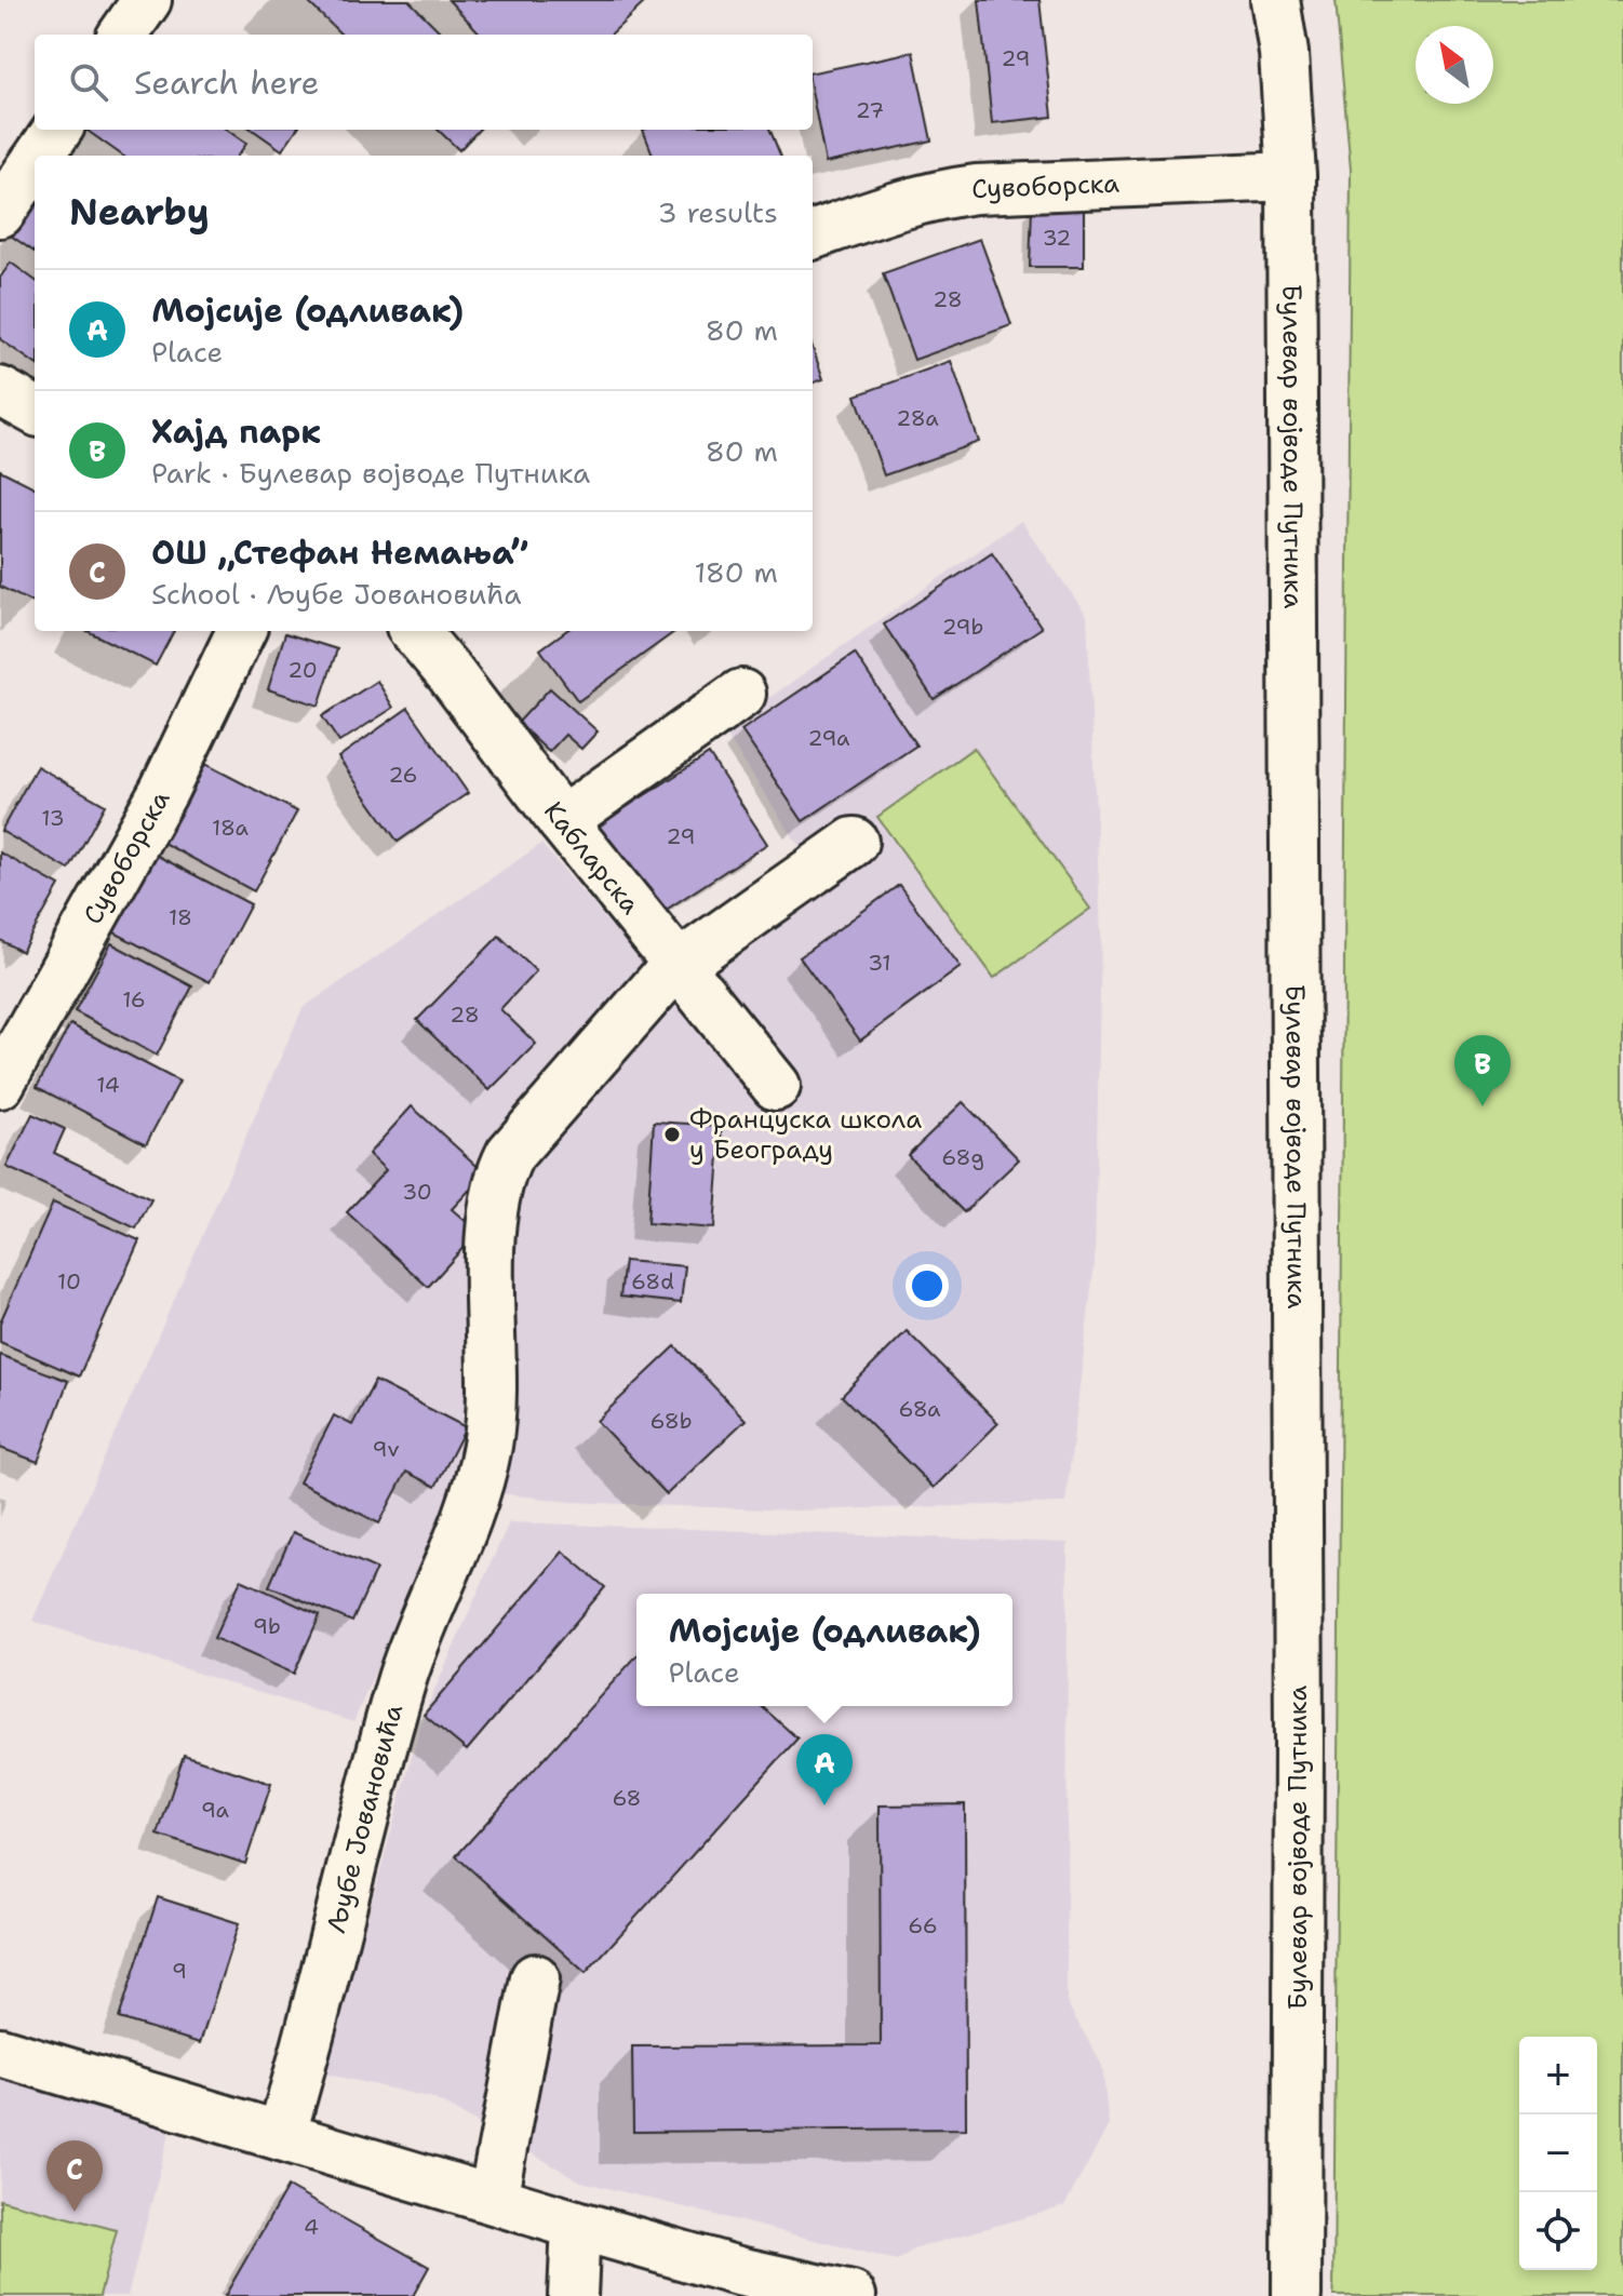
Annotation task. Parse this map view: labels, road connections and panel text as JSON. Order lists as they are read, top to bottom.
{
  "streets": {
    "street": [
      "Сувоборска",
      "Булевар војводе Путника",
      "Кабларска",
      "Љубе Јовановића"
    ]
  },
  "crossings": [
    ["Сувоборска", "Булевар војводе Путника"],
    ["Кабларска", "Љубе Јовановића"]
  ],
  "places": ["Француска школа у Београду"],
  "house_numbers": [
    "29",
    "27",
    "32",
    "28",
    "28a",
    "29b",
    "20",
    "29a",
    "26",
    "13",
    "18a",
    "29",
    "18",
    "31",
    "16",
    "28",
    "14",
    "68g",
    "30",
    "10",
    "68d",
    "68a",
    "68b",
    "9v",
    "9b",
    "68",
    "9a",
    "66",
    "9",
    "4"
  ],
  "north": "top left",
  "page": {
    "search": "Search here",
    "heading": ["Nearby", "3 results"],
    "list": [
      {
        "mark": "A",
        "name": "Мојсије (одливак)",
        "note": "Place",
        "value": "80 m"
      },
      {
        "mark": "B",
        "name": "Хајд парк",
        "note": "Park · Булевар војводе Путника",
        "value": "80 m"
      },
      {
        "mark": "C",
        "name": "ОШ „Стефан Немања”",
        "note": "School · Љубе Јовановића",
        "value": "180 m"
      }
    ],
    "pins": ["B", "A", "C"],
    "popup": ["Мојсије (одливак)", "Place"],
    "map_buttons": ["+", "−"]
  }
}
